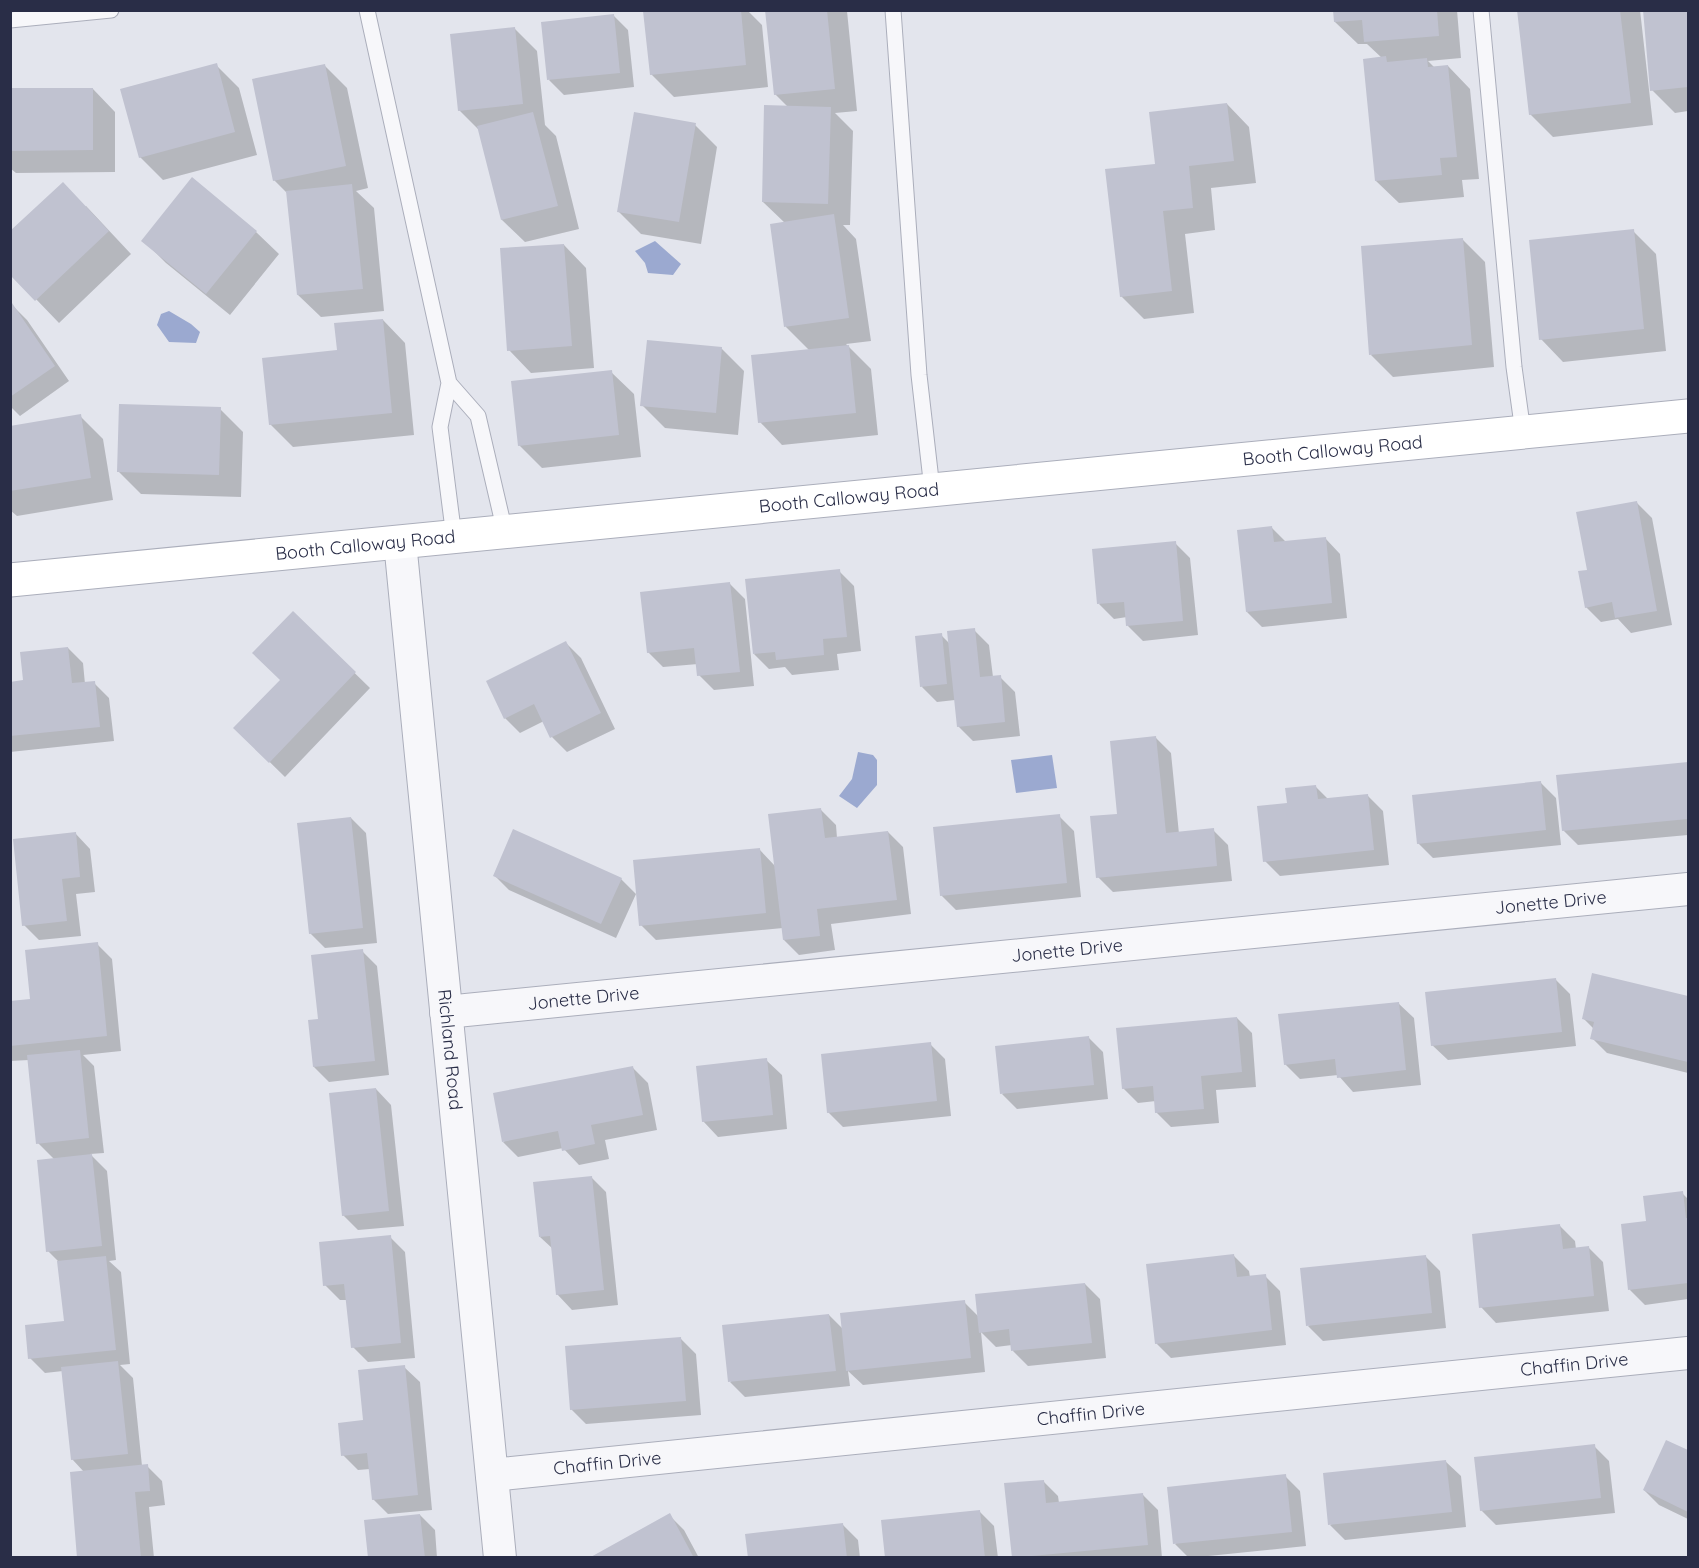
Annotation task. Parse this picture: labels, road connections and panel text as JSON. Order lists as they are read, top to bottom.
{
  "streets": {
    "street": [
      "Booth Calloway Road",
      "Jonette Drive",
      "Richland Road",
      "Chaffin Drive"
    ]
  },
  "crossings": [
    ["Booth Calloway Road", "Richland Road"],
    ["Jonette Drive", "Richland Road"],
    ["Richland Road", "Chaffin Drive"]
  ]
}
